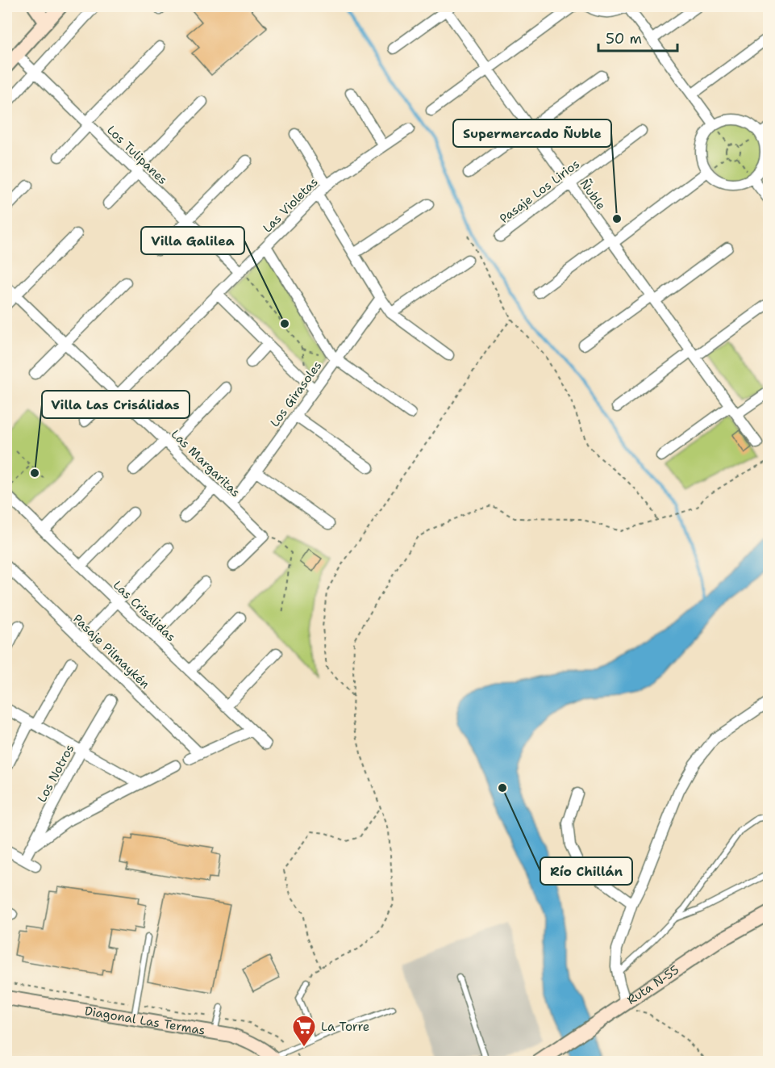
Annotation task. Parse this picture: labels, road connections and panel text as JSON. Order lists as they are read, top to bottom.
{
  "streets": {
    "main road": ["Ruta N-55", "Diagonal Las Termas"],
    "street": [
      "Los Tulipanes",
      "Pasaje Los Lirios",
      "Ñuble",
      "Las Violetas",
      "Los Girasoles",
      "Las Margaritas",
      "Las Crisálidas",
      "Pasaje Pilmaykén",
      "Los Notros"
    ]
  },
  "crossings": [
    ["Los Tulipanes", "Las Violetas"],
    ["Pasaje Los Lirios", "Ñuble"],
    ["Las Violetas", "Las Margaritas"],
    ["Los Girasoles", "Las Margaritas"]
  ],
  "places": {
    "other": [
      "Supermercado Ñuble",
      "Villa Galilea",
      "Villa Las Crisálidas",
      "Río Chillán"
    ],
    "supermarket": ["La Torre"]
  },
  "scale_bar": "50 m"
}
